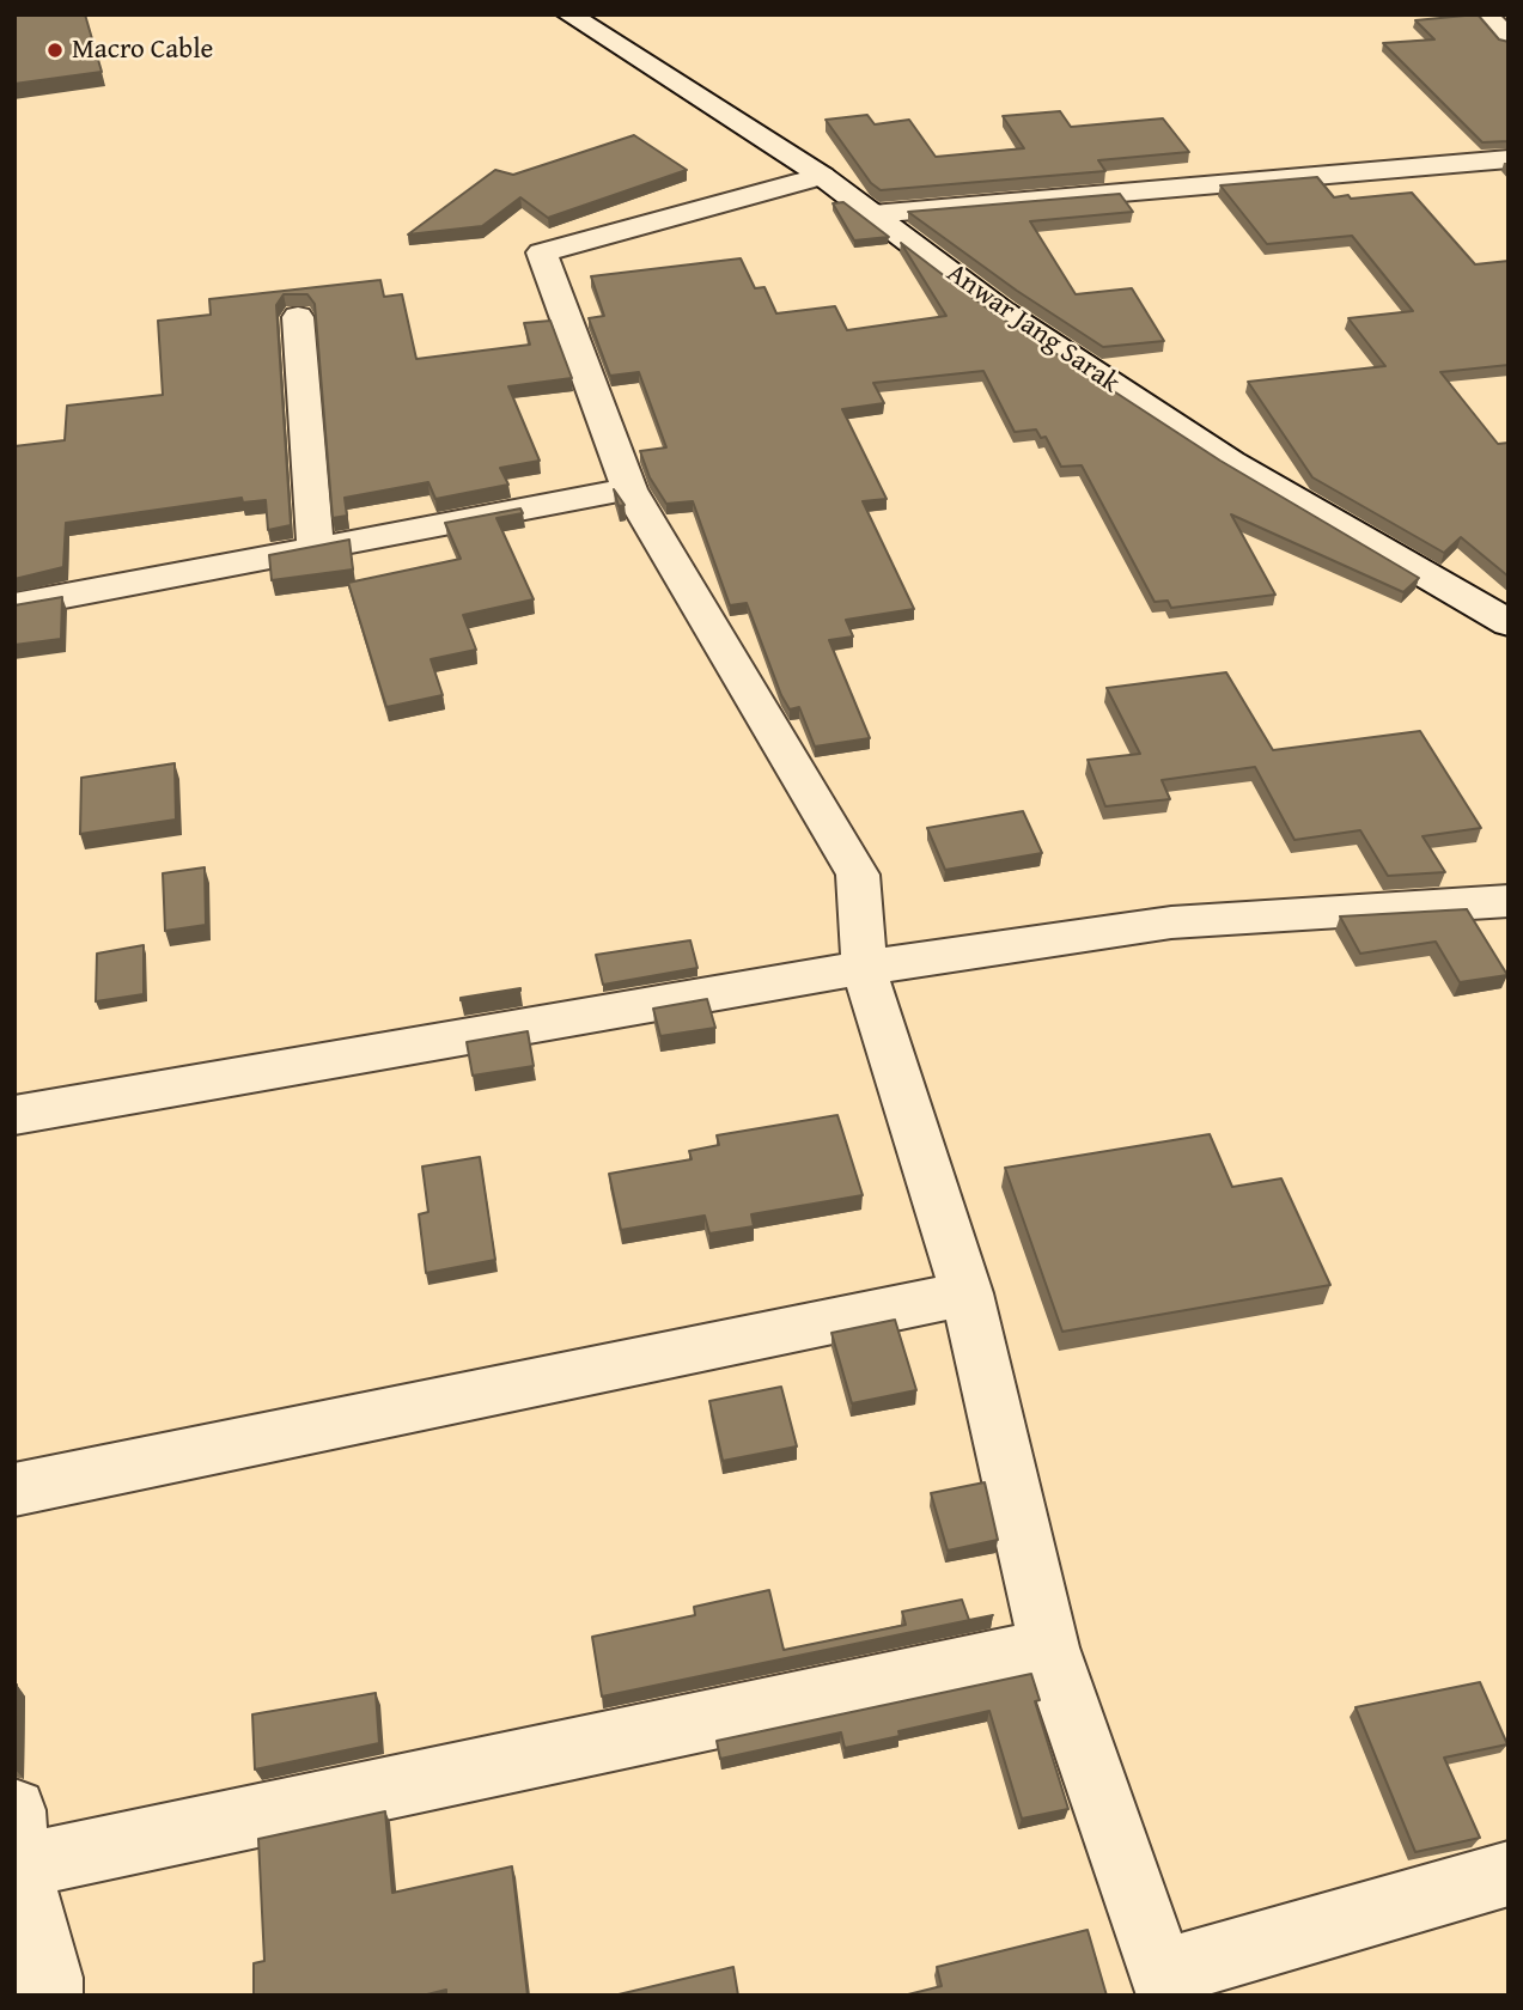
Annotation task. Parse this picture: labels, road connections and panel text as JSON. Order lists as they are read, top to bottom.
{
  "streets": {
    "street": ["Anwar Jang Sarak"]
  },
  "places": ["Macro Cable"]
}
